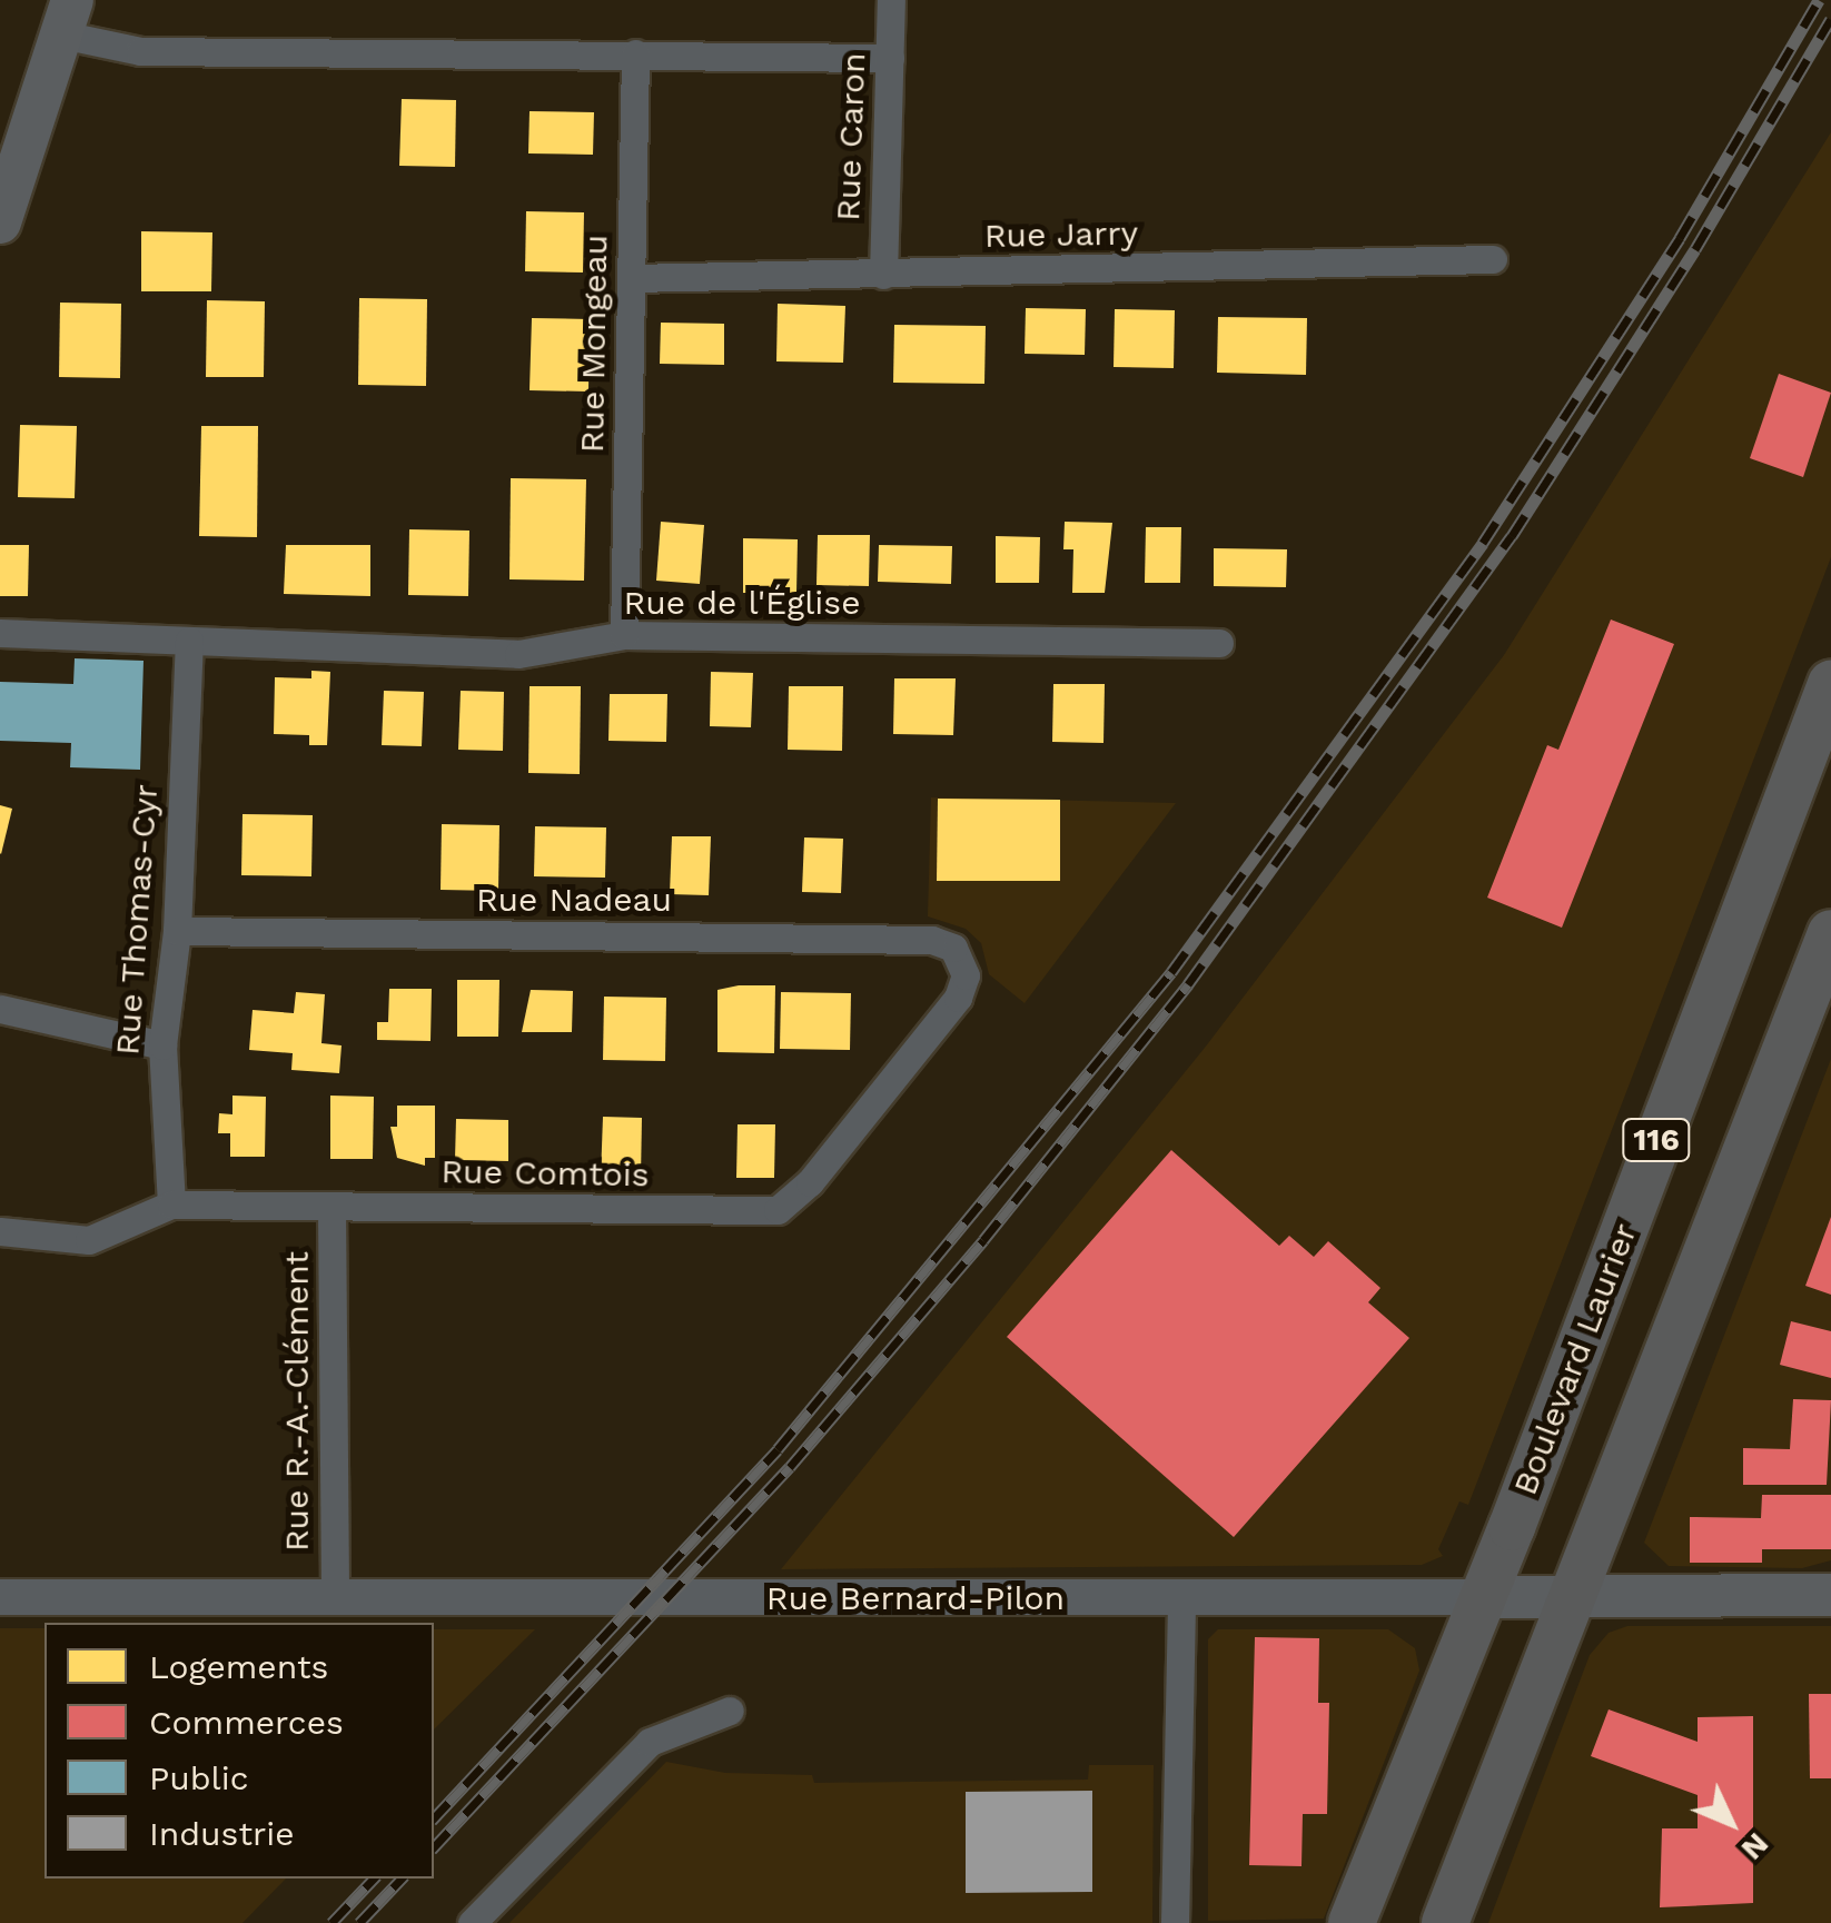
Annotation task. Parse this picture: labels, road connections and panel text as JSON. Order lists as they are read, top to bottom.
{
  "streets": {
    "main road": ["116", "Boulevard Laurier", "Rue Bernard-Pilon"],
    "street": [
      "Rue Caron",
      "Rue Jarry",
      "Rue Mongeau",
      "Rue de l'Église",
      "Rue Nadeau",
      "Rue Thomas-Cyr",
      "Rue Comtois",
      "Rue R.-A.-Clément"
    ]
  },
  "crossings": [
    ["Rue Caron", "Rue Jarry"],
    ["Rue Jarry", "Rue Mongeau"],
    ["Rue Mongeau", "Rue de l'Église"],
    ["Rue de l'Église", "Rue Thomas-Cyr"],
    ["Rue Nadeau", "Rue Thomas-Cyr"],
    ["Rue Nadeau", "Rue Comtois"],
    ["Rue Thomas-Cyr", "Rue Comtois"],
    ["116", "Boulevard Laurier"],
    ["116", "Rue Bernard-Pilon"],
    ["Rue Comtois", "Rue R.-A.-Clément"],
    ["Boulevard Laurier", "Rue Bernard-Pilon"],
    ["Rue R.-A.-Clément", "Rue Bernard-Pilon"]
  ],
  "legend": [
    "Logements",
    "Commerces",
    "Public",
    "Industrie"
  ],
  "north": "bottom right"
}
